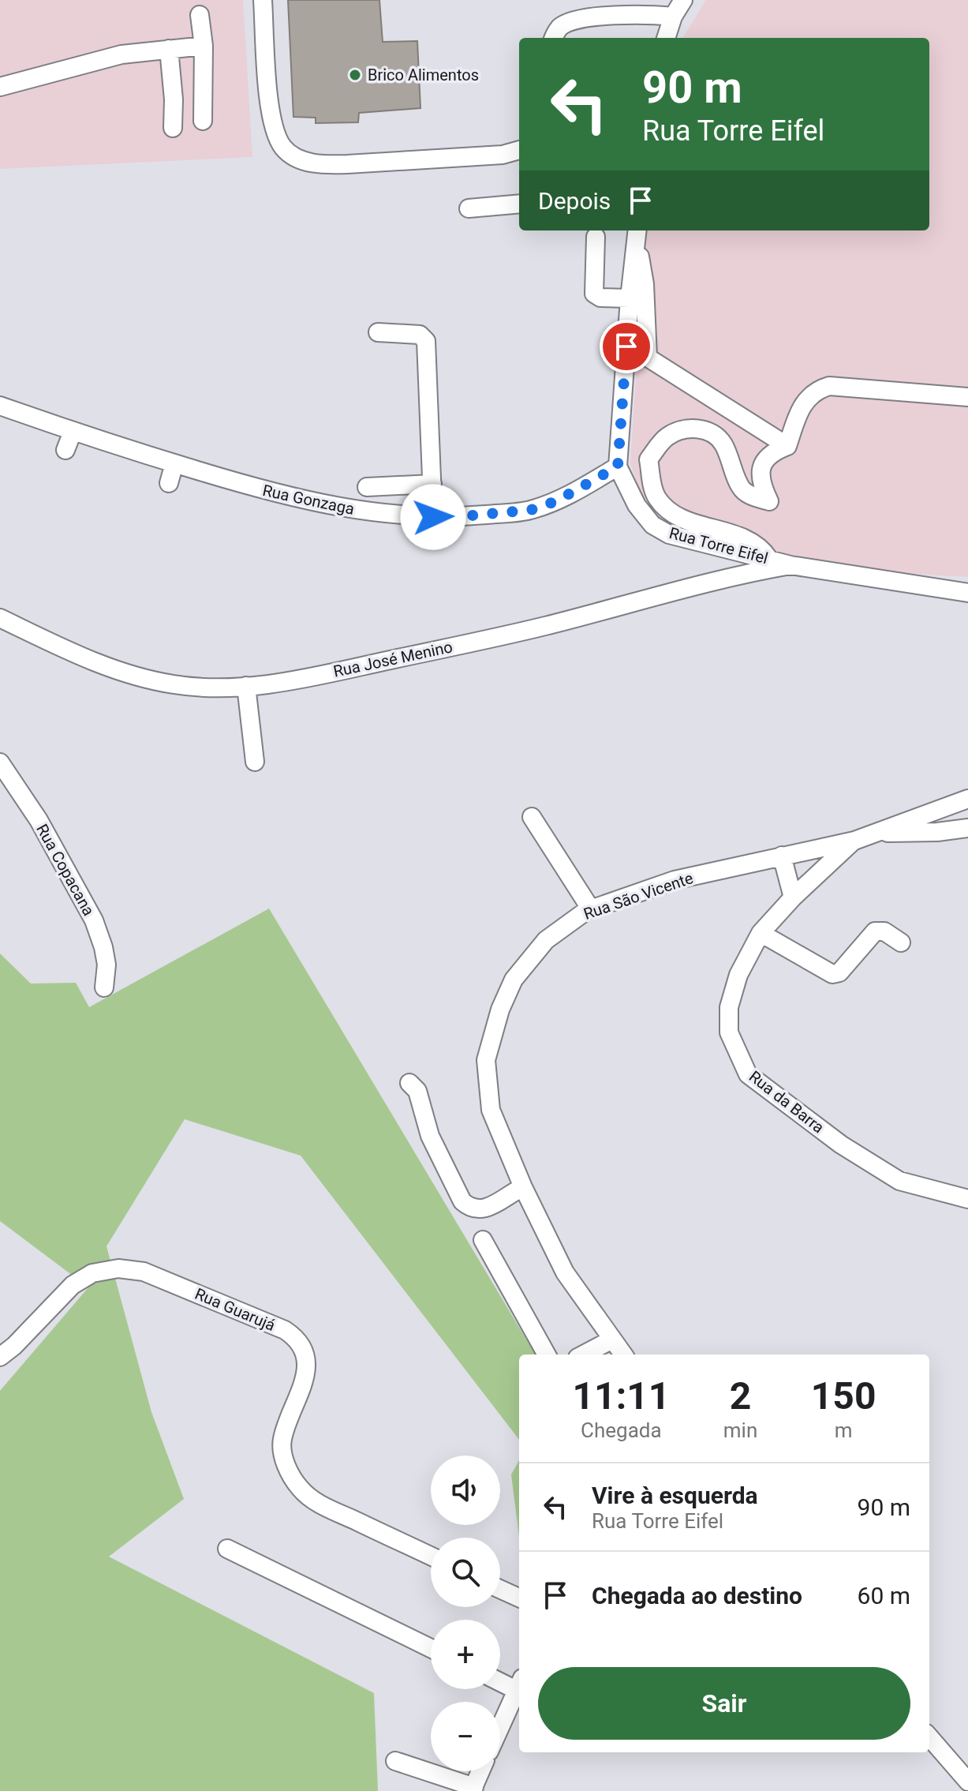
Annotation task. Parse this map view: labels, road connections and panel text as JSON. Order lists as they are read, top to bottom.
{
  "streets": {
    "street": [
      "Rua Gonzaga",
      "Rua Torre Eifel",
      "Rua José Menino",
      "Rua Copacana",
      "Rua São Vicente",
      "Rua da Barra",
      "Rua Guarujá"
    ]
  },
  "crossings": [
    ["Rua Gonzaga", "Rua Torre Eifel"],
    ["Rua Torre Eifel", "Rua José Menino"],
    ["Rua São Vicente", "Rua da Barra"]
  ],
  "places": ["Brico Alimentos"],
  "page": {
    "turn": ["90 m", "Rua Torre Eifel"],
    "then": "Depois",
    "eta": [
      "11:11",
      "Chegada",
      "2",
      "min",
      "150",
      "m"
    ],
    "map_buttons": ["+", "−"],
    "list": [
      {
        "name": "Vire à esquerda",
        "note": "Rua Torre Eifel",
        "value": "90 m"
      },
      {
        "name": "Chegada ao destino",
        "value": "60 m"
      }
    ],
    "buttons": "Sair"
  }
}
